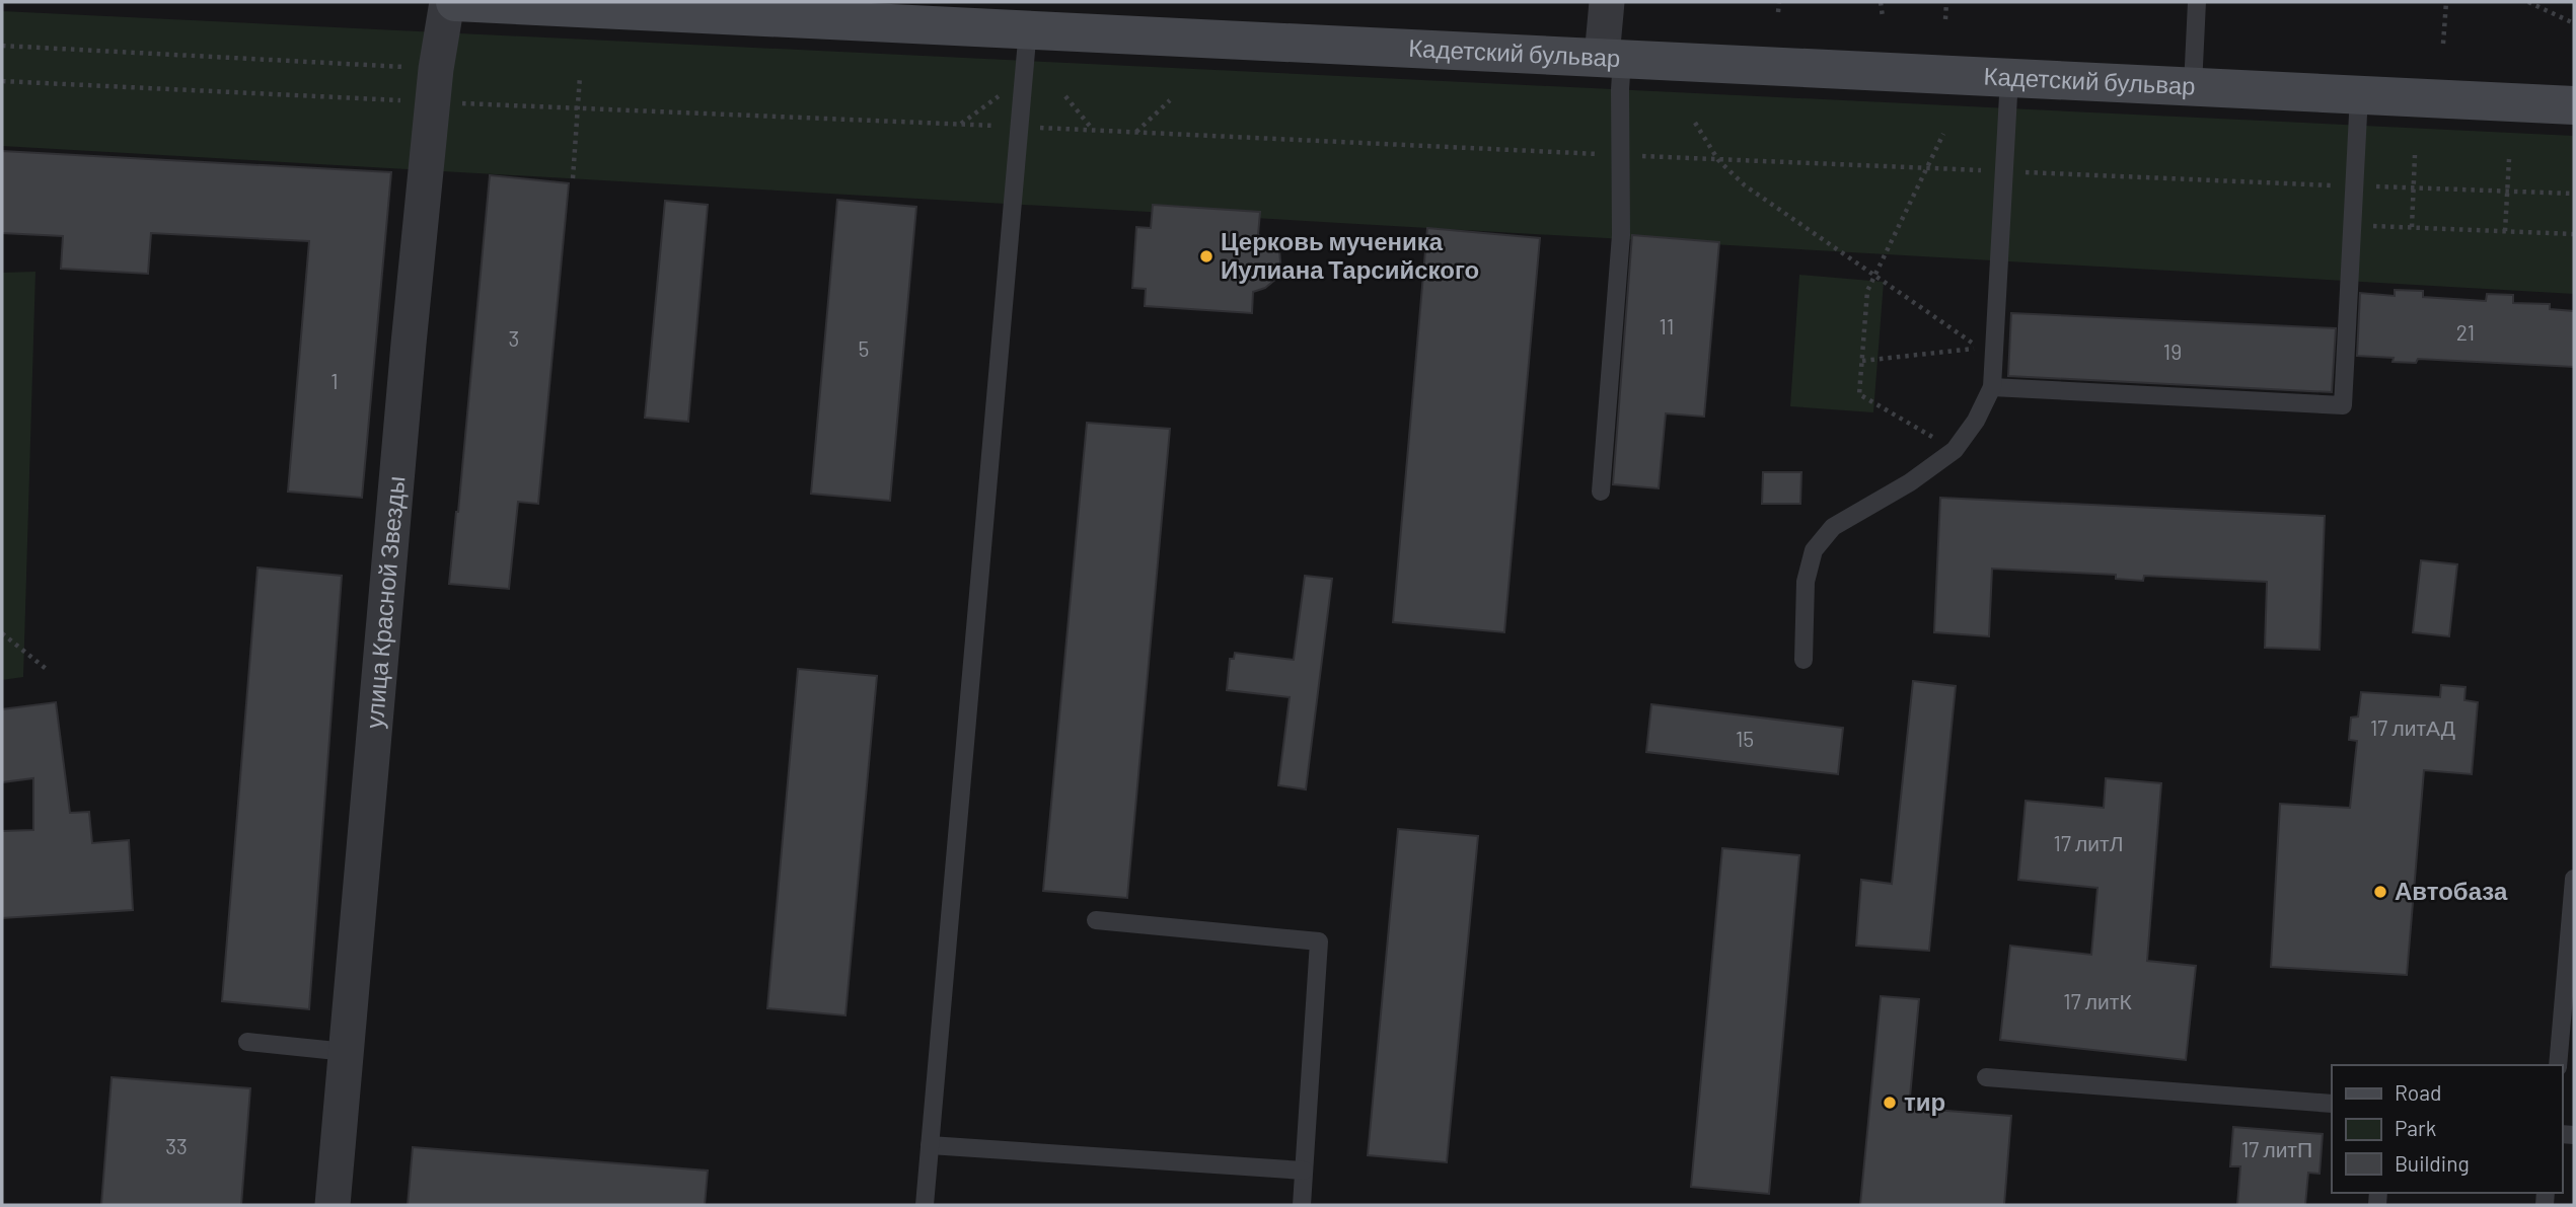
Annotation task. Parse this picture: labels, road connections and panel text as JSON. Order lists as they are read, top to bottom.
{
  "streets": {
    "street": ["Кадетский бульвар", "улица Красной Звезды"]
  },
  "places": ["Церковь мученика Иулиана Тарсийского", "Автобаза", "тир"],
  "house_numbers": [
    "11",
    "21",
    "3",
    "5",
    "19",
    "1",
    "17 литАД",
    "15",
    "17 литЛ",
    "17 литК",
    "33",
    "17 литП"
  ],
  "legend": ["Road", "Park", "Building"]
}
